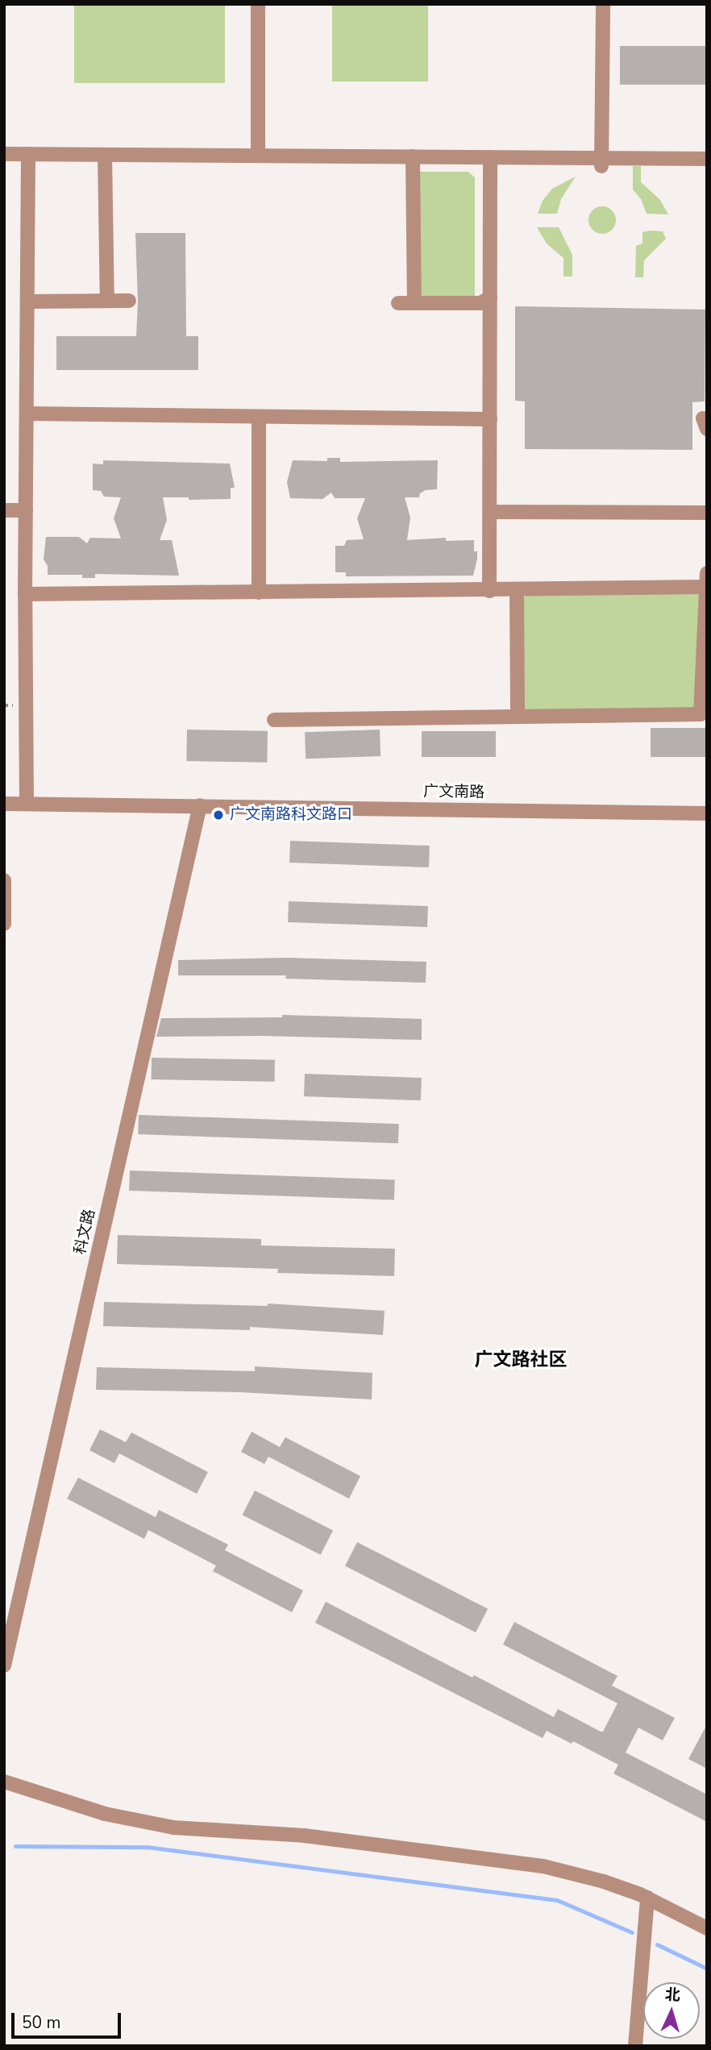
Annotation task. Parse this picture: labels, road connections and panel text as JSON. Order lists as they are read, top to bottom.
{
  "streets": {
    "street": ["广文南路", "科文路"]
  },
  "crossings": [
    ["广文南路", "科文路"]
  ],
  "districts": ["广文路社区"],
  "places": ["广文南路科文路口"],
  "scale_bar": "50 m",
  "north": "top"
}
